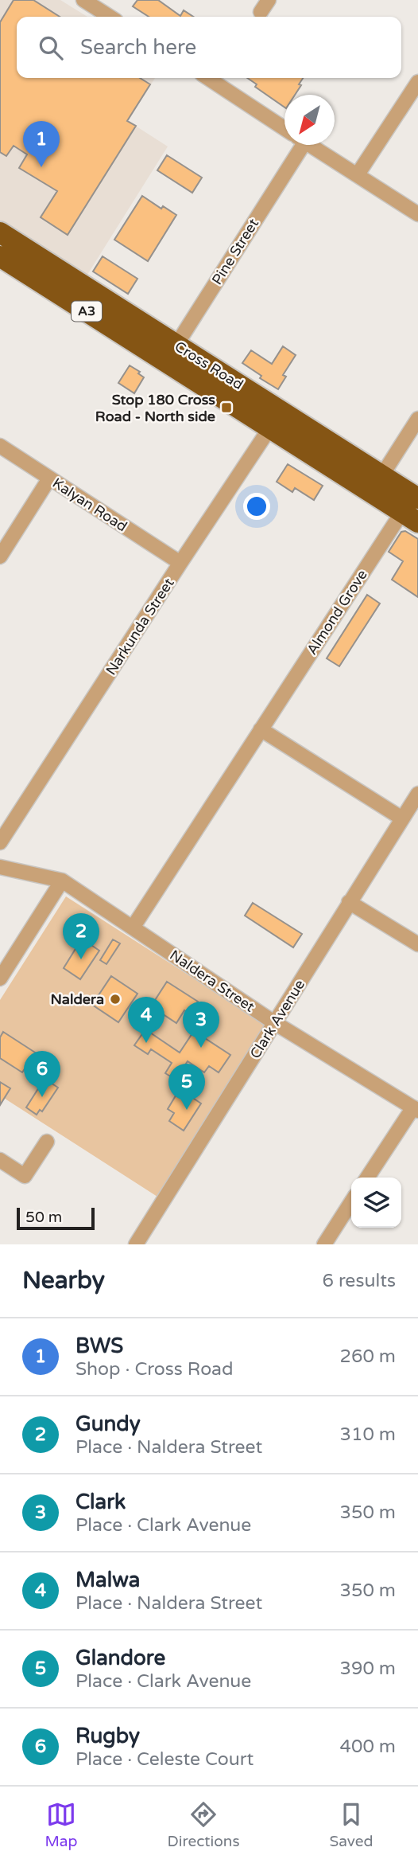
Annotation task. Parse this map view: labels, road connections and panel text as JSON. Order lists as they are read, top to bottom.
{
  "streets": {
    "highway": ["A3", "Cross Road"],
    "street": [
      "Pine Street",
      "Kalyan Road",
      "Almond Grove",
      "Narkunda Street",
      "Naldera Street",
      "Clark Avenue"
    ]
  },
  "crossings": [
    ["Pine Street", "Cross Road"],
    ["Cross Road", "Almond Grove"],
    ["Cross Road", "Narkunda Street"],
    ["Kalyan Road", "Narkunda Street"],
    ["Almond Grove", "Naldera Street"],
    ["Naldera Street", "Clark Avenue"]
  ],
  "places": {
    "transit": ["Stop 180 Cross Road - North side"],
    "other": ["Naldera"]
  },
  "scale_bar": "50 m",
  "north": "bottom left",
  "page": {
    "search": "Search here",
    "pins": [
      "1",
      "2",
      "4",
      "3",
      "6",
      "5"
    ],
    "scale": "50 m",
    "heading": ["Nearby", "6 results"],
    "list": [
      {
        "mark": "1",
        "name": "BWS",
        "note": "Shop · Cross Road",
        "value": "260 m"
      },
      {
        "mark": "2",
        "name": "Gundy",
        "note": "Place · Naldera Street",
        "value": "310 m"
      },
      {
        "mark": "3",
        "name": "Clark",
        "note": "Place · Clark Avenue",
        "value": "350 m"
      },
      {
        "mark": "4",
        "name": "Malwa",
        "note": "Place · Naldera Street",
        "value": "350 m"
      },
      {
        "mark": "5",
        "name": "Glandore",
        "note": "Place · Clark Avenue",
        "value": "390 m"
      },
      {
        "mark": "6",
        "name": "Rugby",
        "note": "Place · Celeste Court",
        "value": "400 m"
      }
    ],
    "nav": ["Map", "Directions", "Saved"]
  }
}
